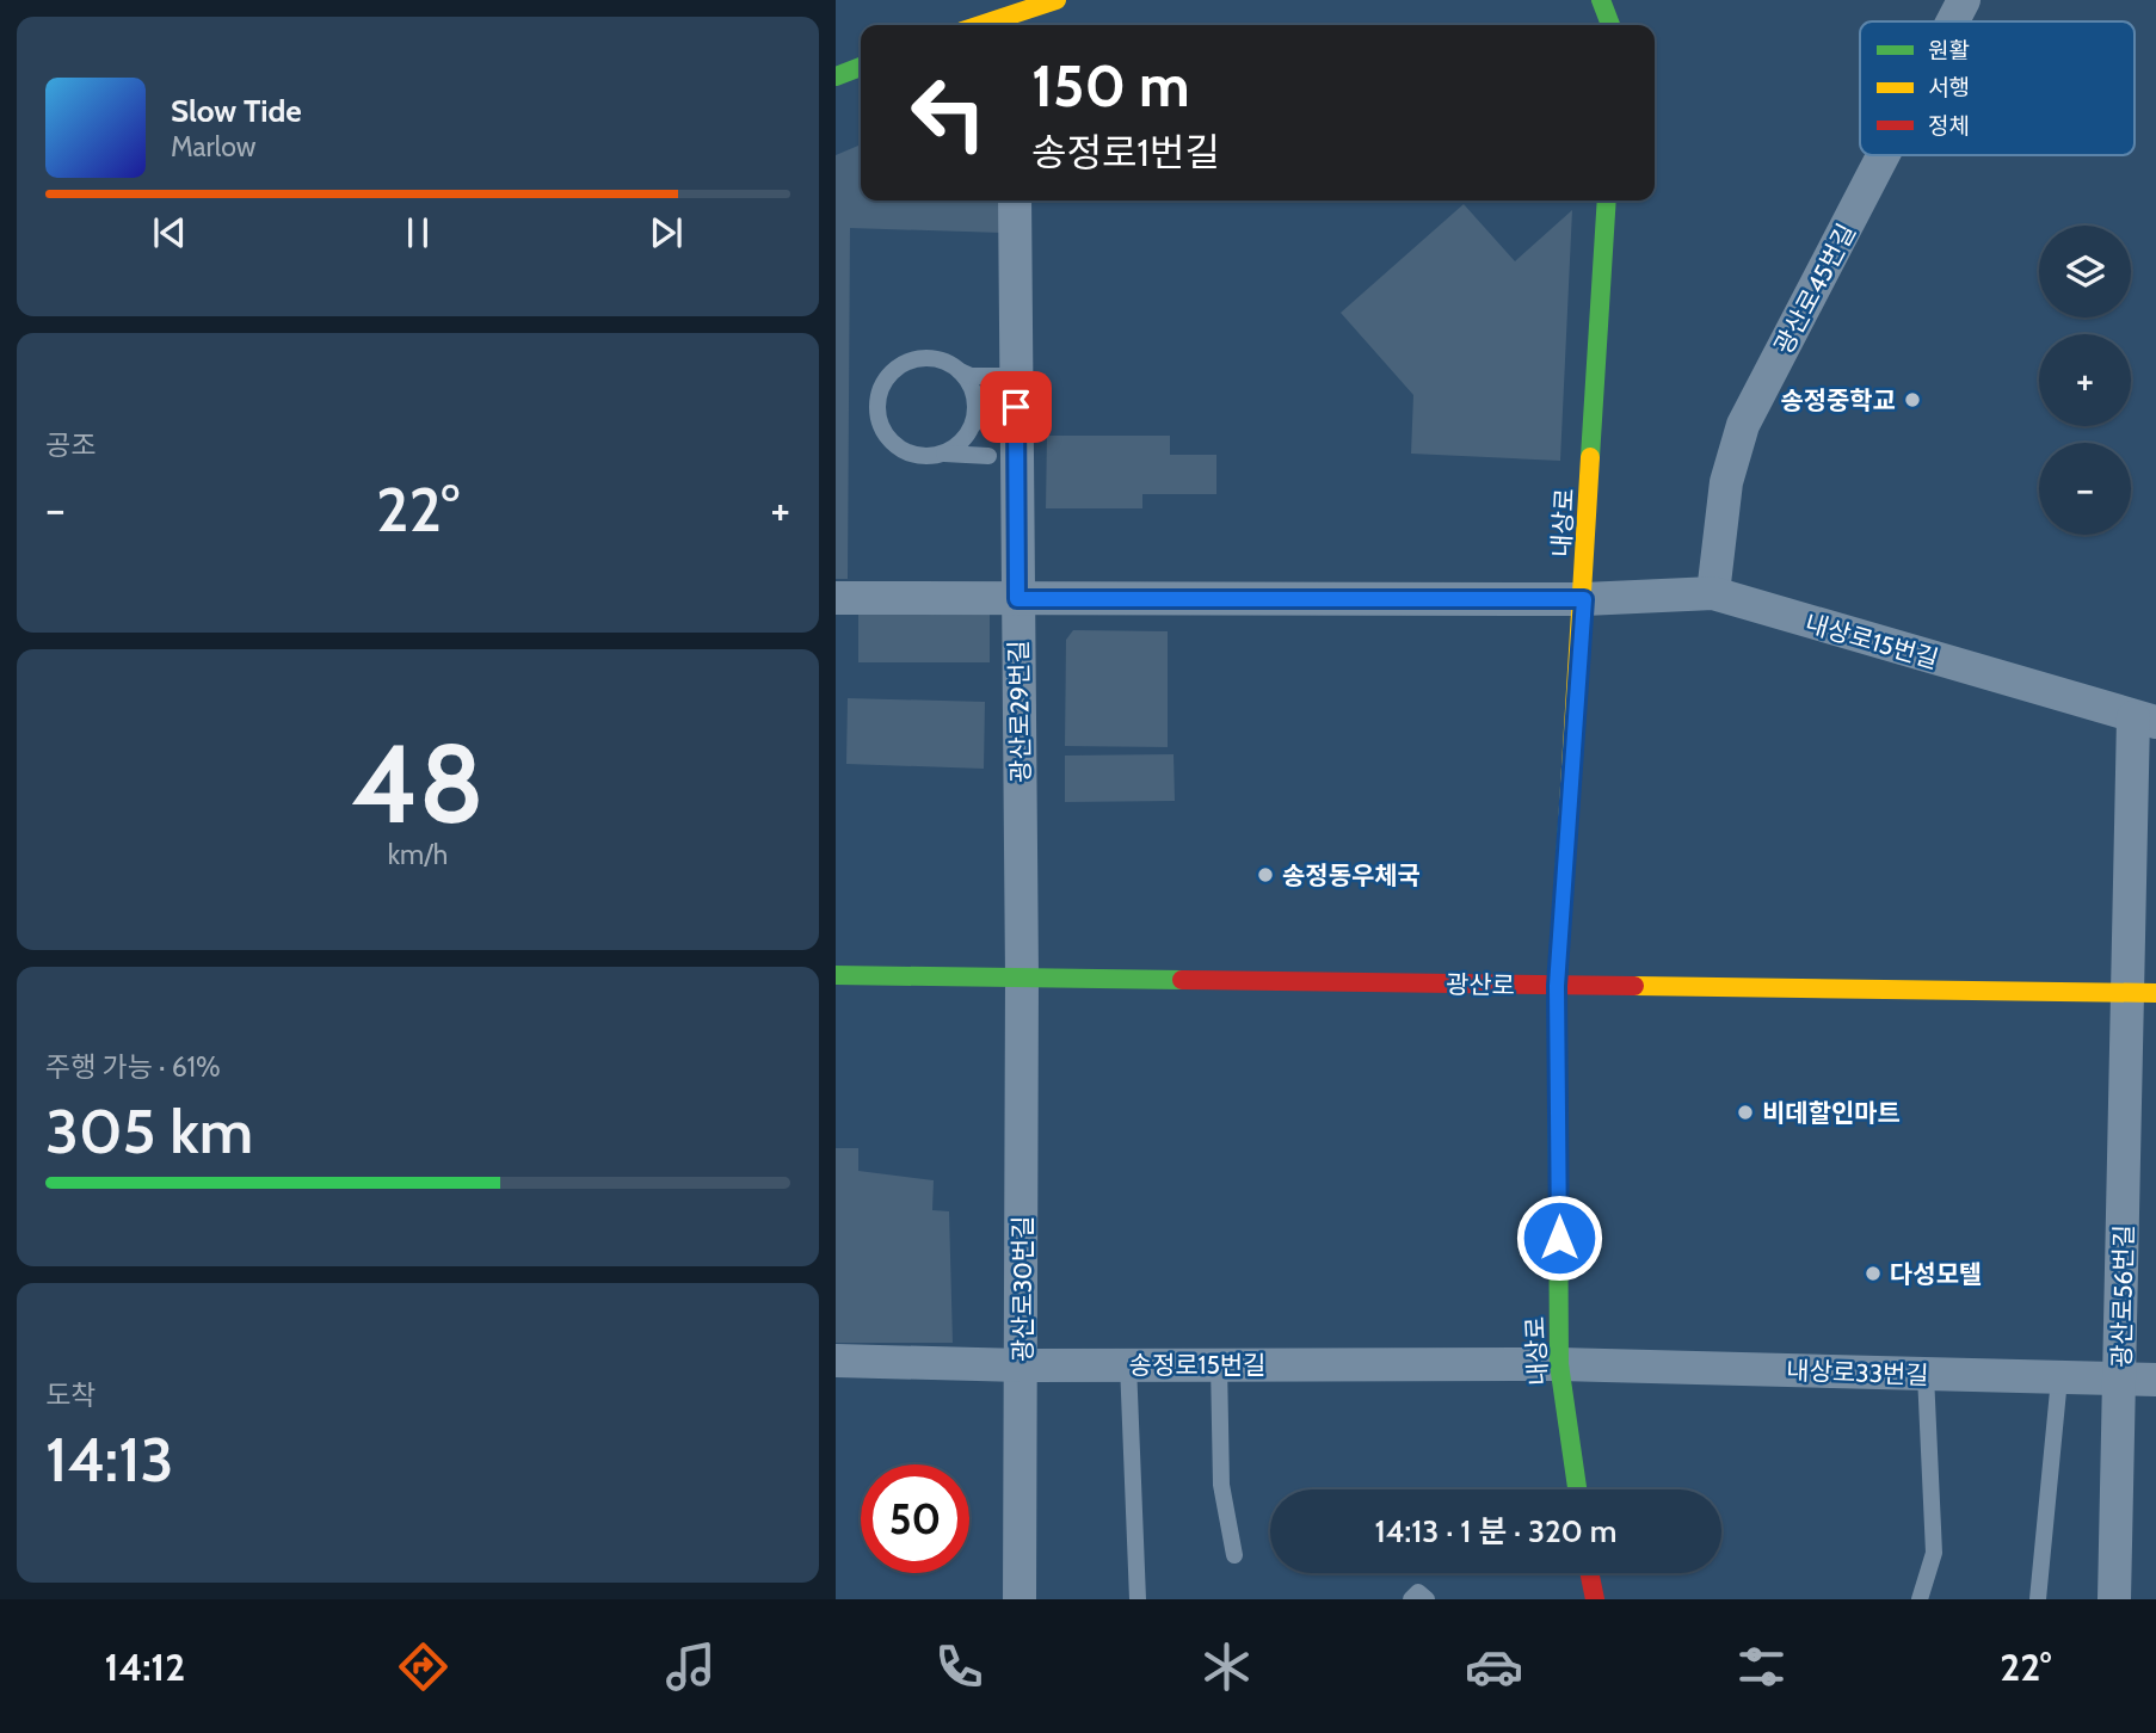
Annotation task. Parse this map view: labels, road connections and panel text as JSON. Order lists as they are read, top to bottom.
{
  "streets": {
    "main road": ["내상로", "광산로"],
    "street": [
      "광산로45번길",
      "내상로15번길",
      "광산로29번길",
      "광산로30번길",
      "광산로56번길",
      "송정로15번길",
      "내상로33번길"
    ]
  },
  "crossings": [
    ["광산로45번길", "내상로15번길"],
    ["내상로", "내상로15번길"],
    ["내상로", "광산로"],
    ["내상로", "송정로15번길"],
    ["내상로", "내상로33번길"],
    ["내상로15번길", "광산로29번길"],
    ["광산로29번길", "광산로"],
    ["광산로29번길", "광산로30번길"],
    ["광산로", "광산로30번길"],
    ["광산로", "광산로56번길"],
    ["광산로30번길", "송정로15번길"],
    ["광산로56번길", "내상로33번길"],
    ["송정로15번길", "내상로33번길"]
  ],
  "places": [
    "송정중학교",
    "송정동우체국",
    "비데할인마트",
    "다성모텔"
  ],
  "legend": ["원활", "서행", "정체"],
  "page": {
    "turn": ["150 m", "송정로1번길"],
    "song": ["Slow Tide", "Marlow"],
    "map_buttons": ["+", "−"],
    "tile": [
      "공조",
      ["48", "km/h"],
      ["주행 가능 · 61%", "305 km"],
      ["도착", "14:13"]
    ],
    "heat": ["−", "22°", "+"],
    "limit": "50",
    "trip": "14:13 · 1 분 · 320 m",
    "tabs": ["14:12", "22°"]
  }
}
